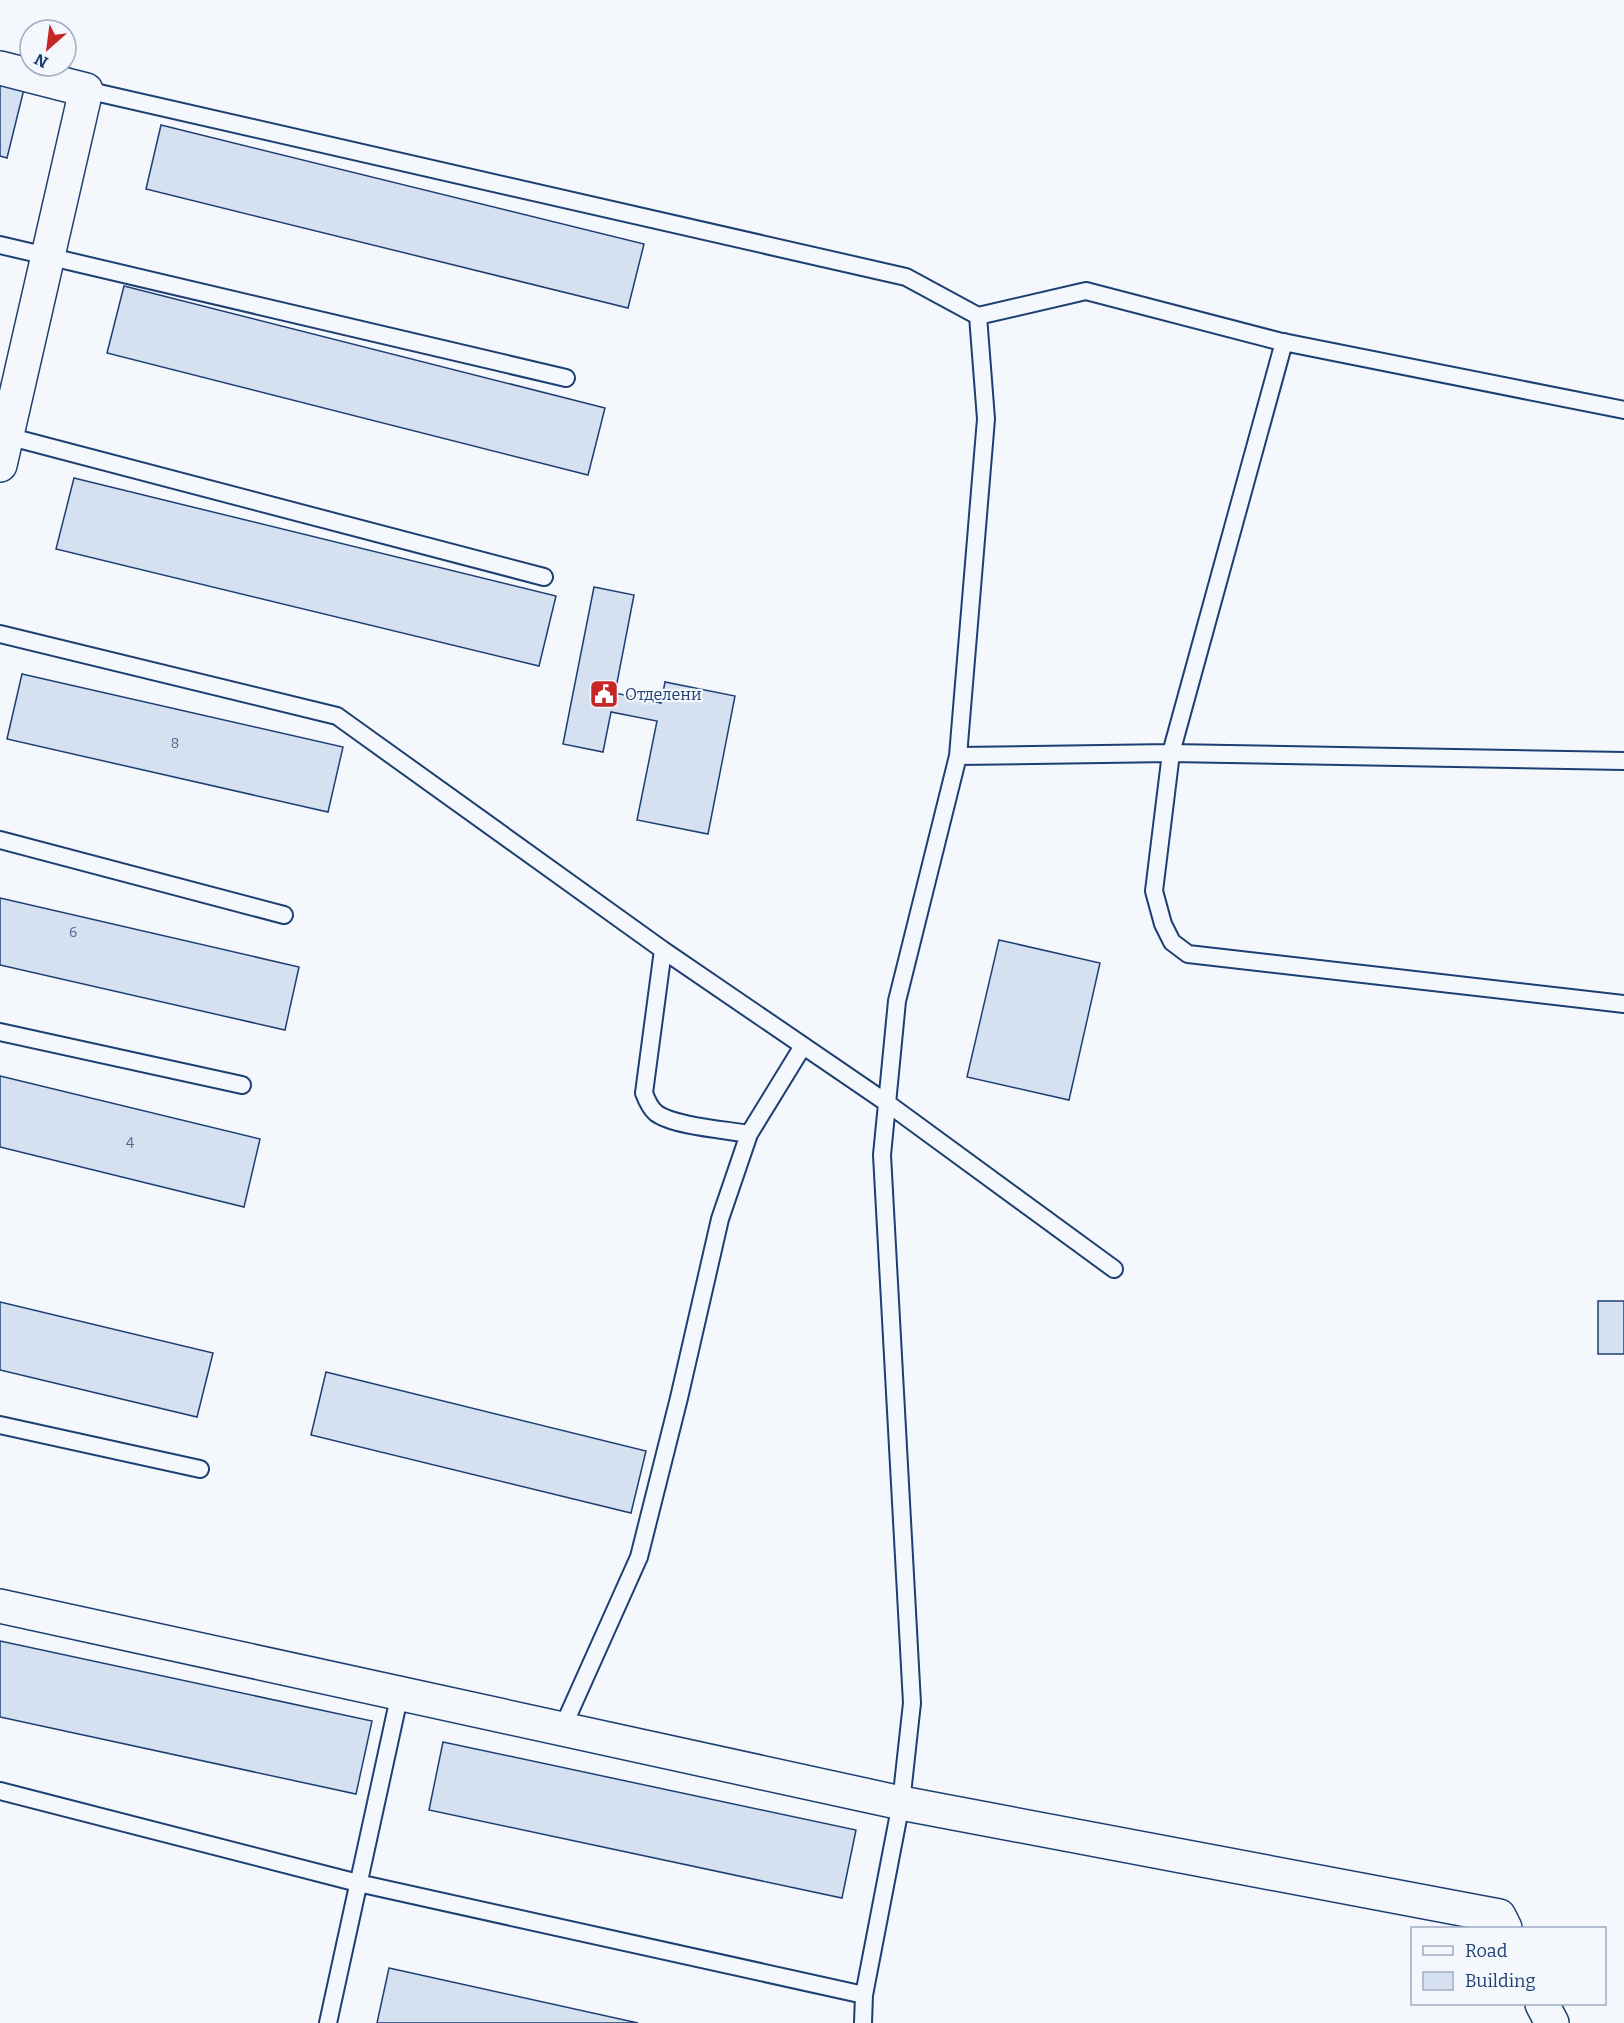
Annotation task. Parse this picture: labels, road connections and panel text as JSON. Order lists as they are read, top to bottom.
{
  "places": {
    "public building": ["Отделени"]
  },
  "house_numbers": ["8", "6", "4"],
  "legend": ["Road", "Building"],
  "north": "bottom left"
}
